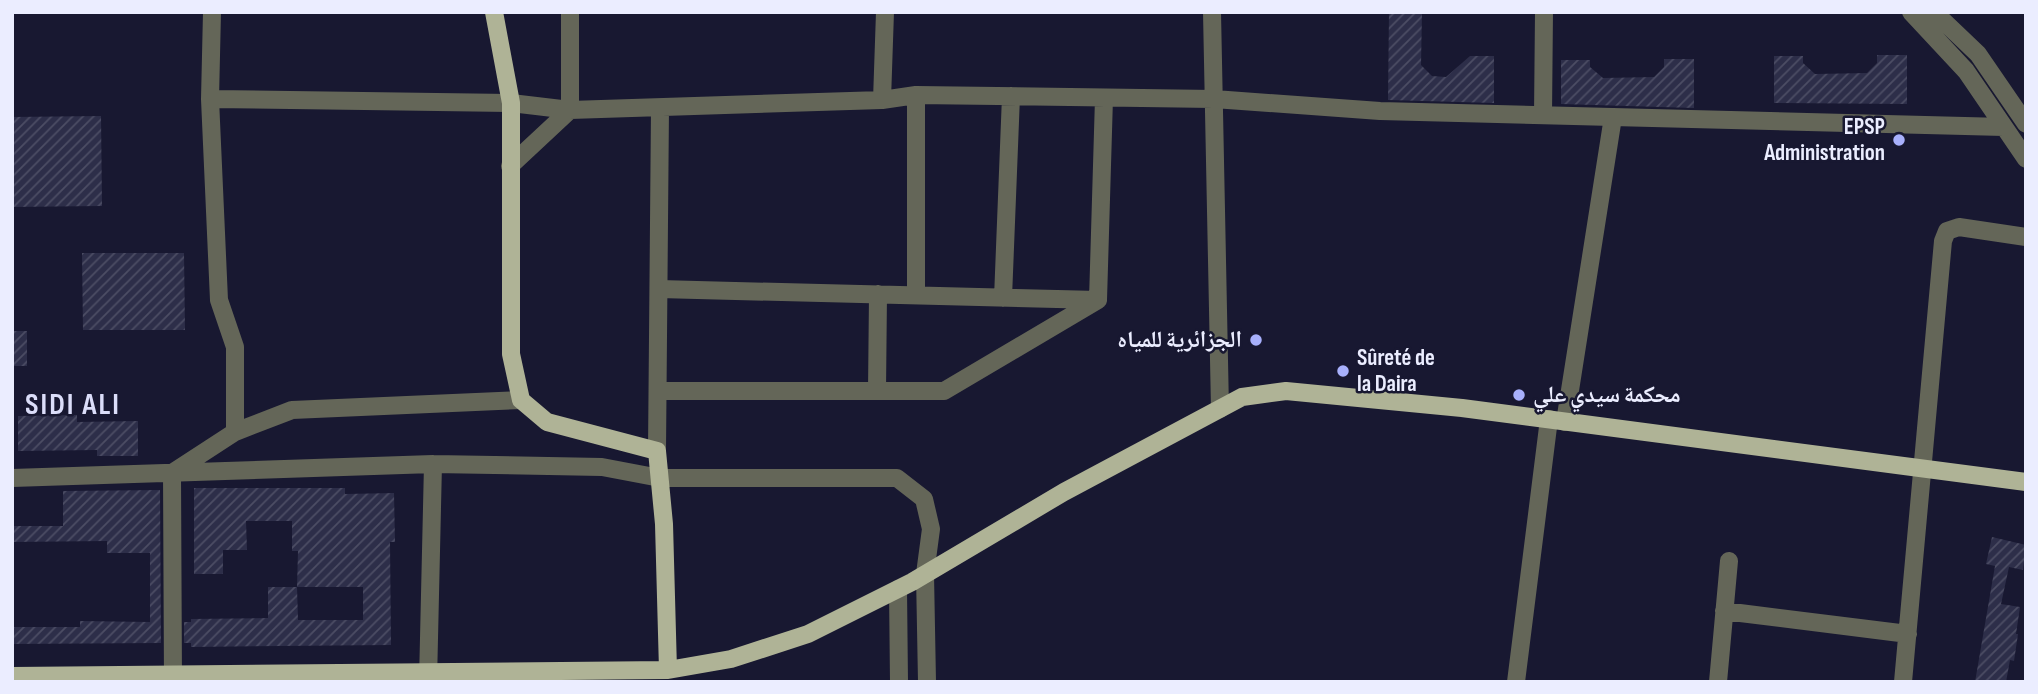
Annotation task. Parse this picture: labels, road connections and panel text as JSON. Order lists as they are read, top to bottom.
{
  "districts": ["SIDI ALI"],
  "places": [
    "EPSP Administration",
    "الجزائرية للمياه",
    "Sûreté de la Daira",
    "محكمة سيدي علي"
  ]
}
